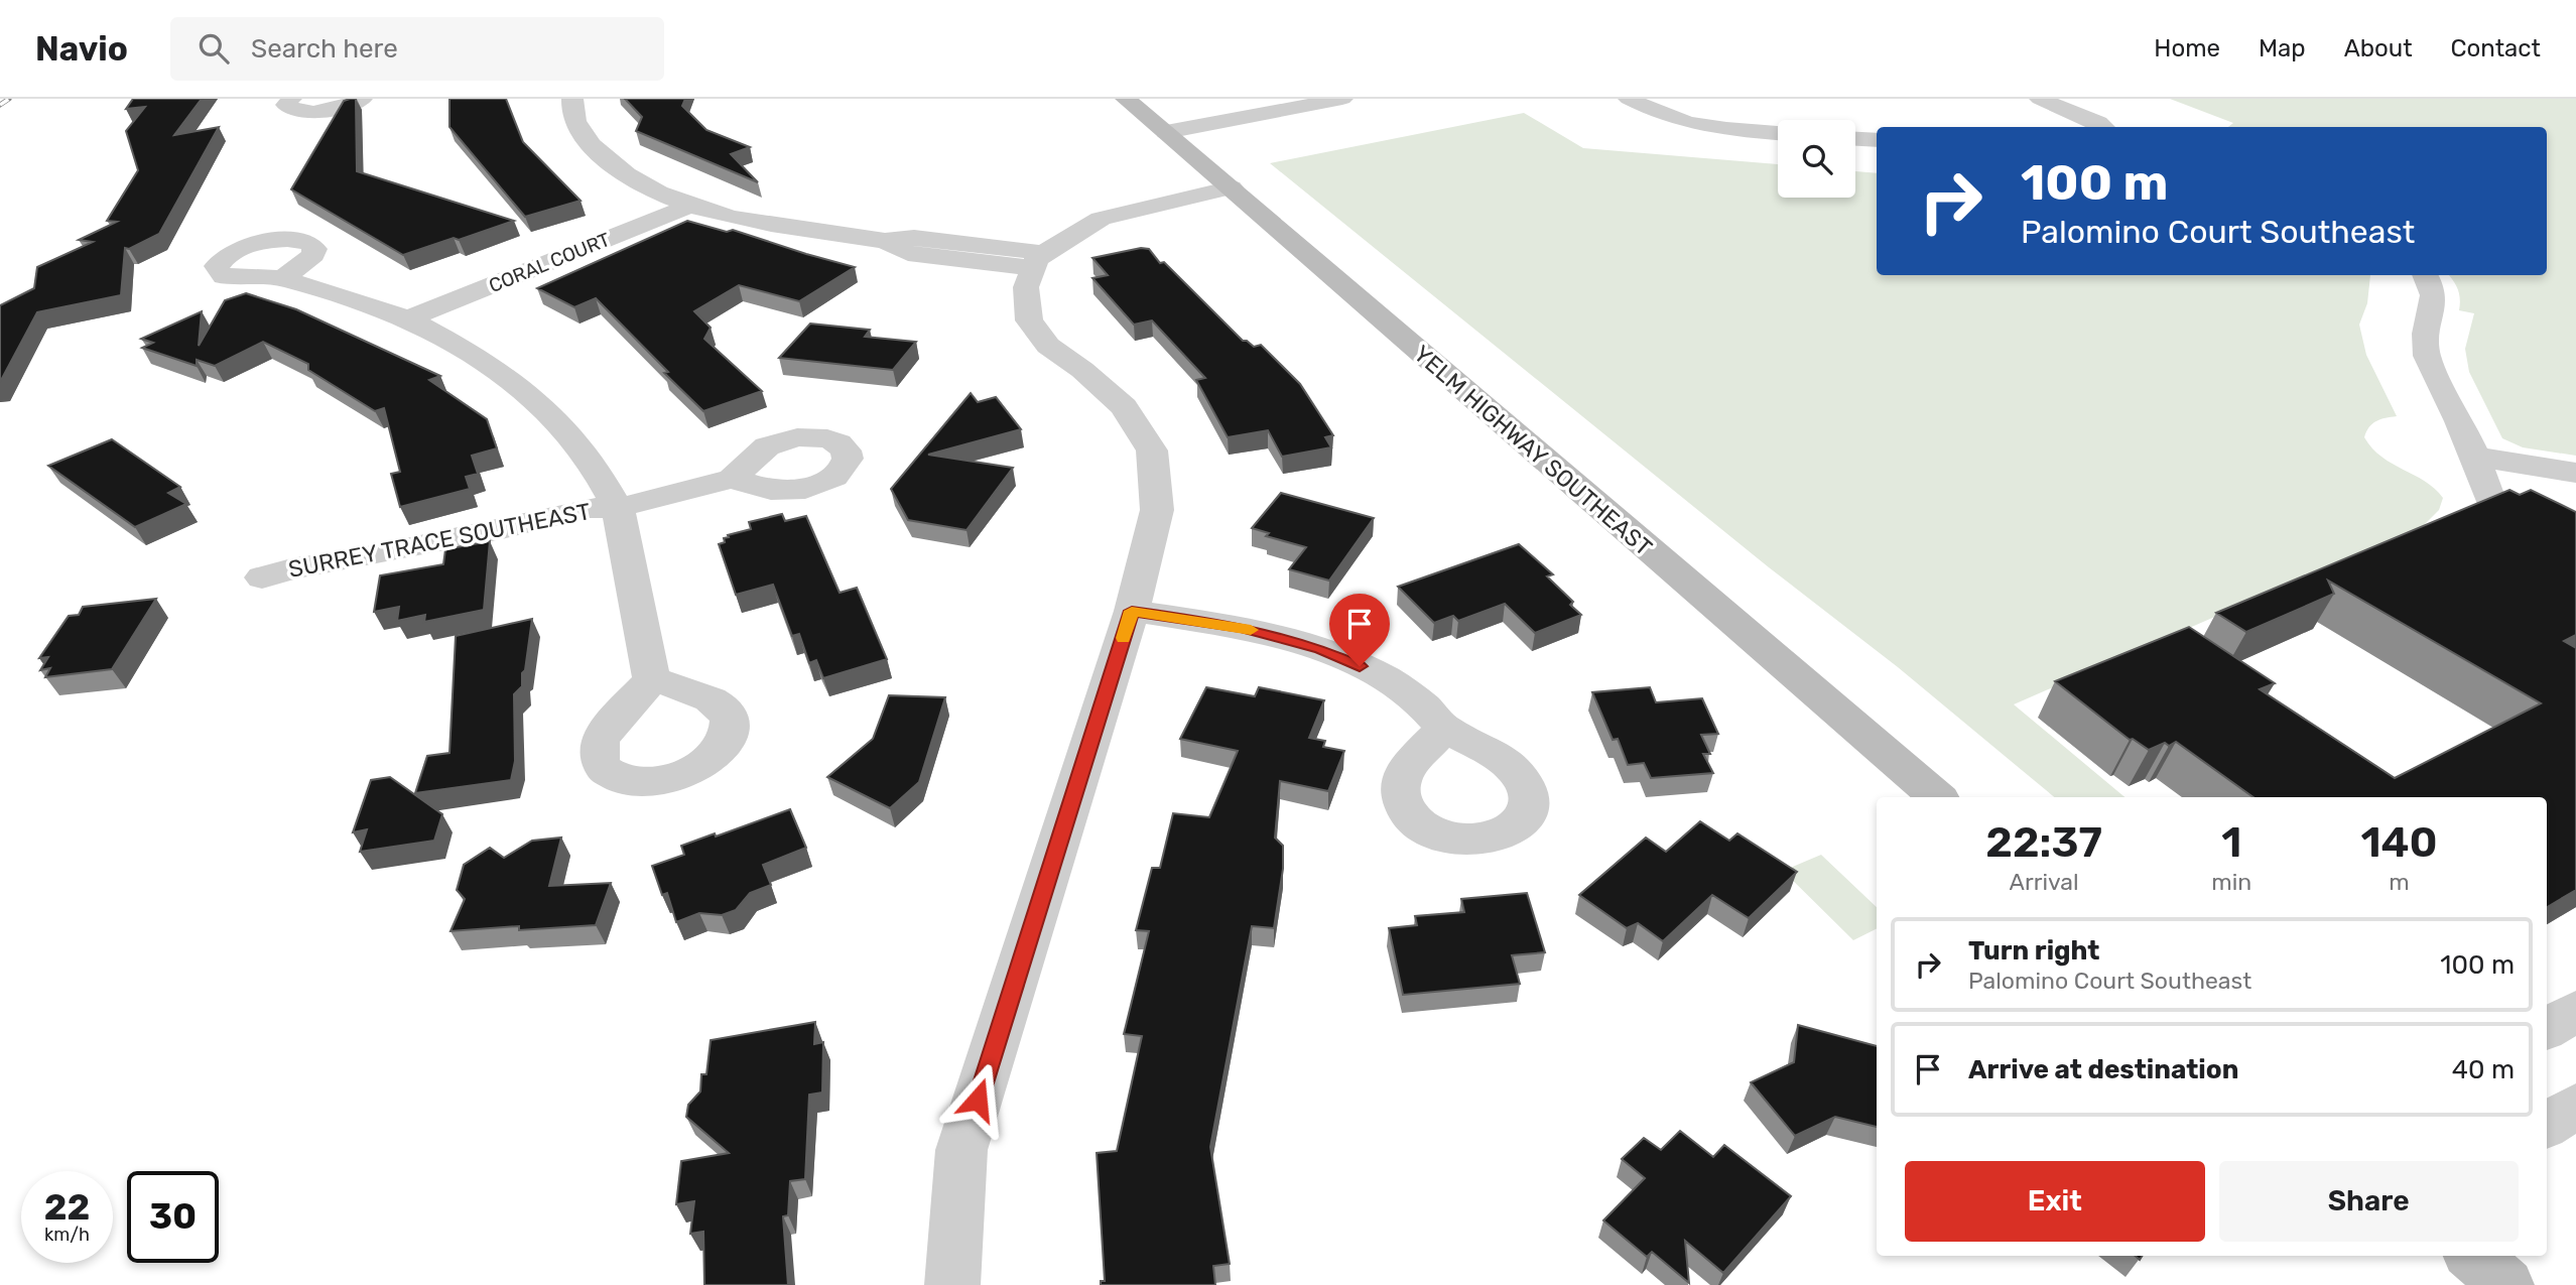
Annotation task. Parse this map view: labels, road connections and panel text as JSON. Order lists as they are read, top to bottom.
{
  "streets": {
    "main road": ["YELM HIGHWAY SOUTHEAST"],
    "street": ["CORAL COURT", "SURREY TRACE SOUTHEAST"]
  },
  "page": {
    "header": "Navio",
    "search": "Search here",
    "nav": [
      "Home",
      "Map",
      "About",
      "Contact"
    ],
    "turn": ["100 m", "Palomino Court Southeast"],
    "eta": [
      "22:37",
      "Arrival",
      "1",
      "min",
      "140",
      "m"
    ],
    "list": [
      {
        "name": "Turn right",
        "note": "Palomino Court Southeast",
        "value": "100 m"
      },
      {
        "name": "Arrive at destination",
        "value": "40 m"
      }
    ],
    "buttons": ["Exit", "Share"],
    "speed": "22 km/h",
    "limit": "30"
  }
}
